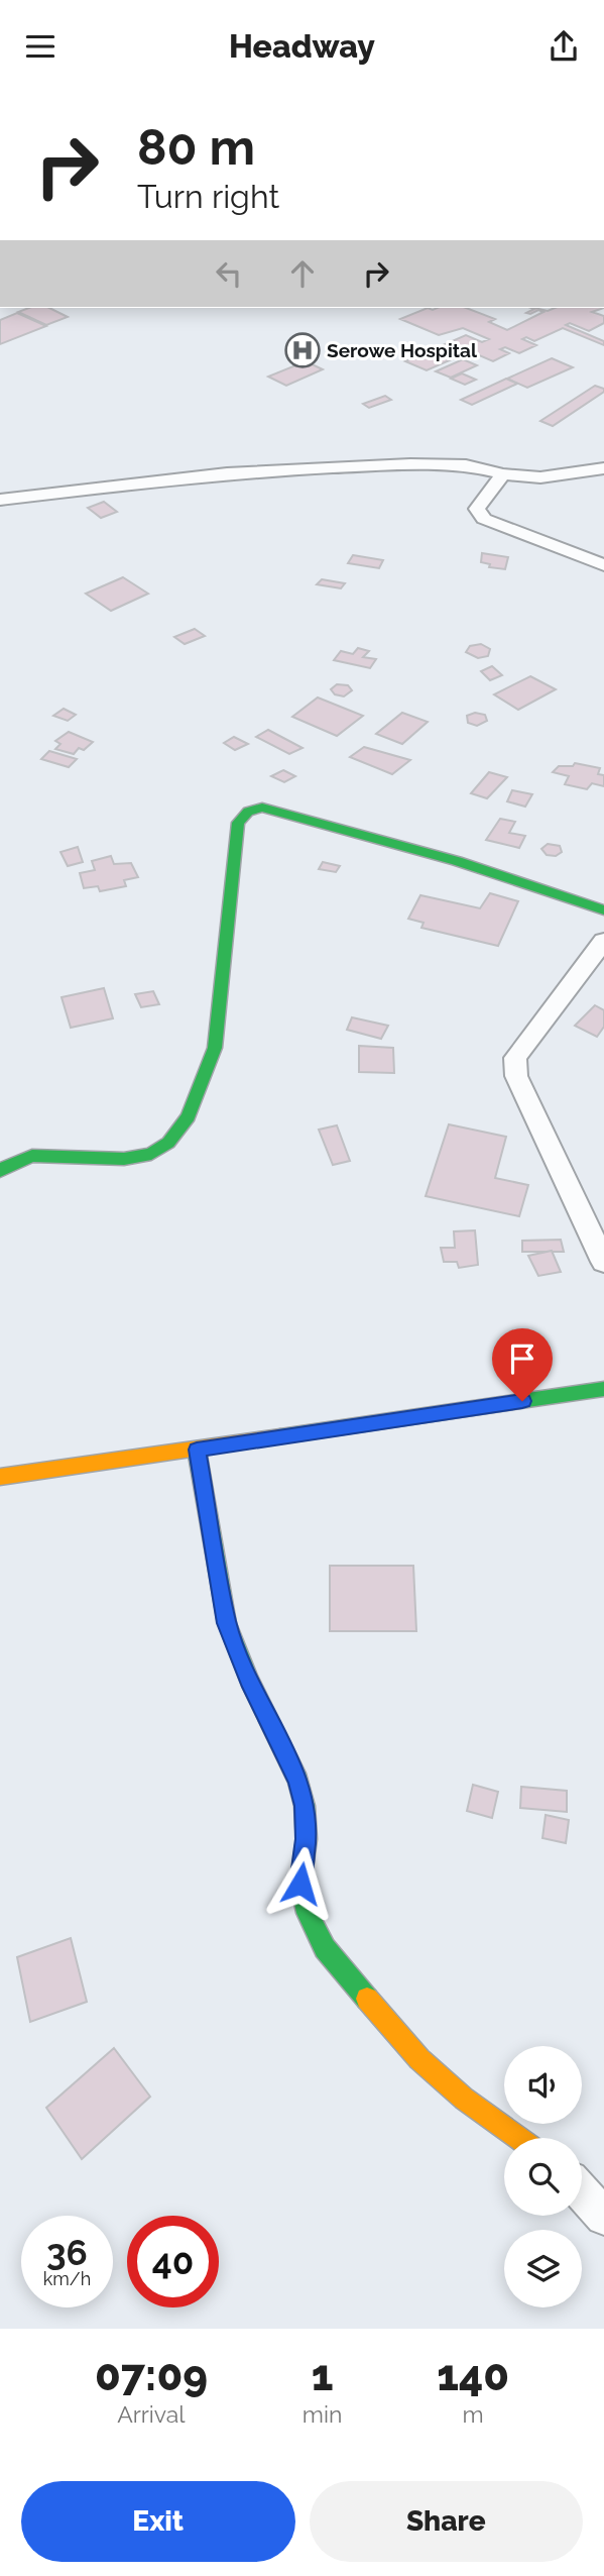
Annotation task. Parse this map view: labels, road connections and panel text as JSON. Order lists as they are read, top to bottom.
{
  "places": {
    "hospital": ["Serowe Hospital"]
  },
  "page": {
    "header": "Headway",
    "turn": ["80 m", "Turn right"],
    "speed": "36 km/h",
    "limit": "40",
    "eta": [
      "07:09",
      "Arrival",
      "1",
      "min",
      "140",
      "m"
    ],
    "buttons": ["Exit", "Share"]
  }
}
